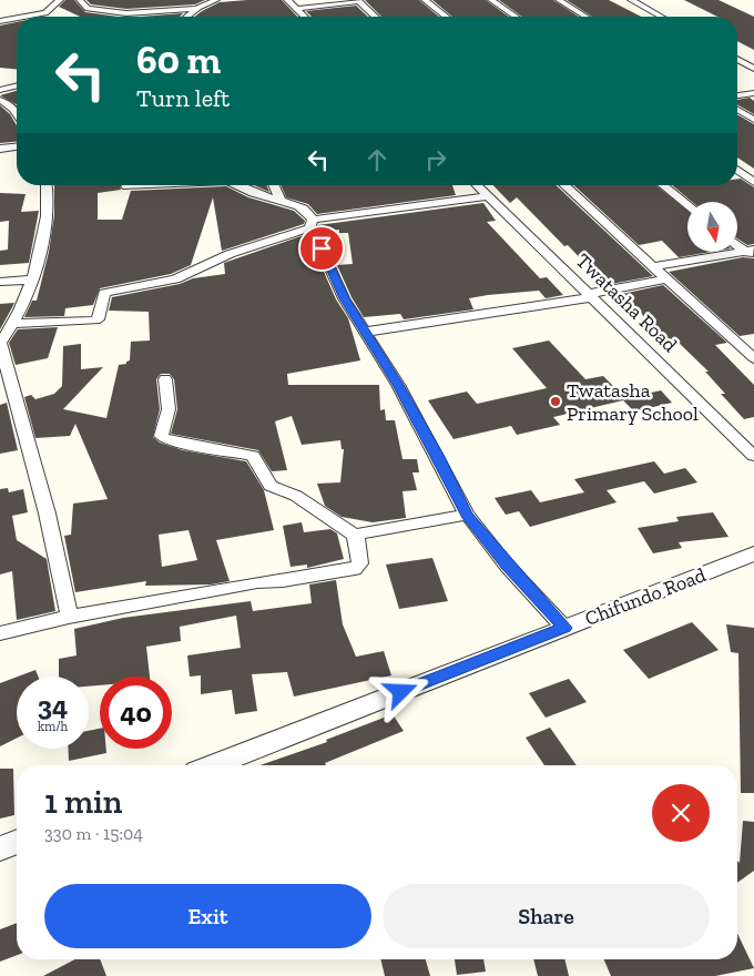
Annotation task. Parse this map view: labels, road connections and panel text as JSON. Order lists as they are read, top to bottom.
{
  "streets": {
    "street": ["Twatasha Road", "Chifundo Road"]
  },
  "places": ["Twatasha Primary School"],
  "north": "bottom",
  "page": {
    "turn": ["60 m", "Turn left"],
    "speed": "34 km/h",
    "limit": "40",
    "heading": ["1 min", "330 m · 15:04"],
    "buttons": ["Exit", "Share"]
  }
}
